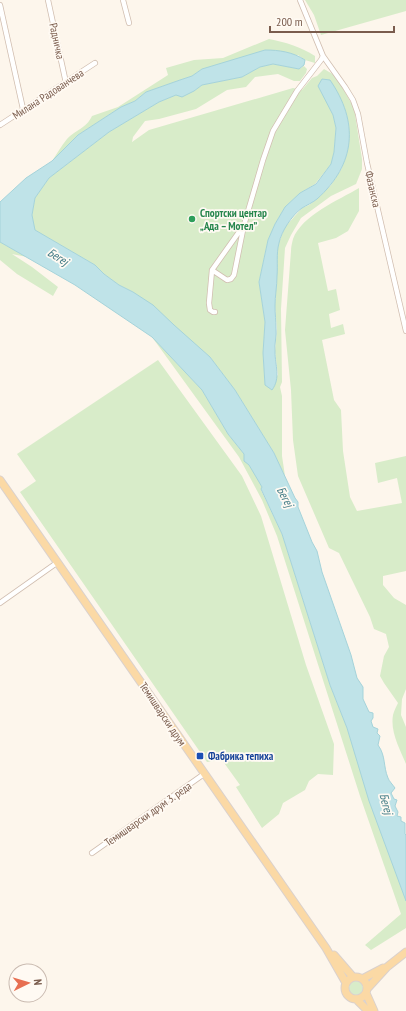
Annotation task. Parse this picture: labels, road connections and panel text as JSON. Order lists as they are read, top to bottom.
{
  "streets": {
    "main road": ["Темишварски друм"],
    "street": [
      "Радничка",
      "Милана Радованчева",
      "Фазанска",
      "Темишварски друм 3. реда"
    ]
  },
  "crossings": [
    ["Радничка", "Милана Радованчева"],
    ["Темишварски друм", "Темишварски друм 3. реда"]
  ],
  "water": ["Бегеј"],
  "places": {
    "other": ["Спортски центар „Ада – Мотел”"],
    "transit": ["Фабрика тепиха"]
  },
  "scale_bar": "200 m",
  "north": "right"
}
